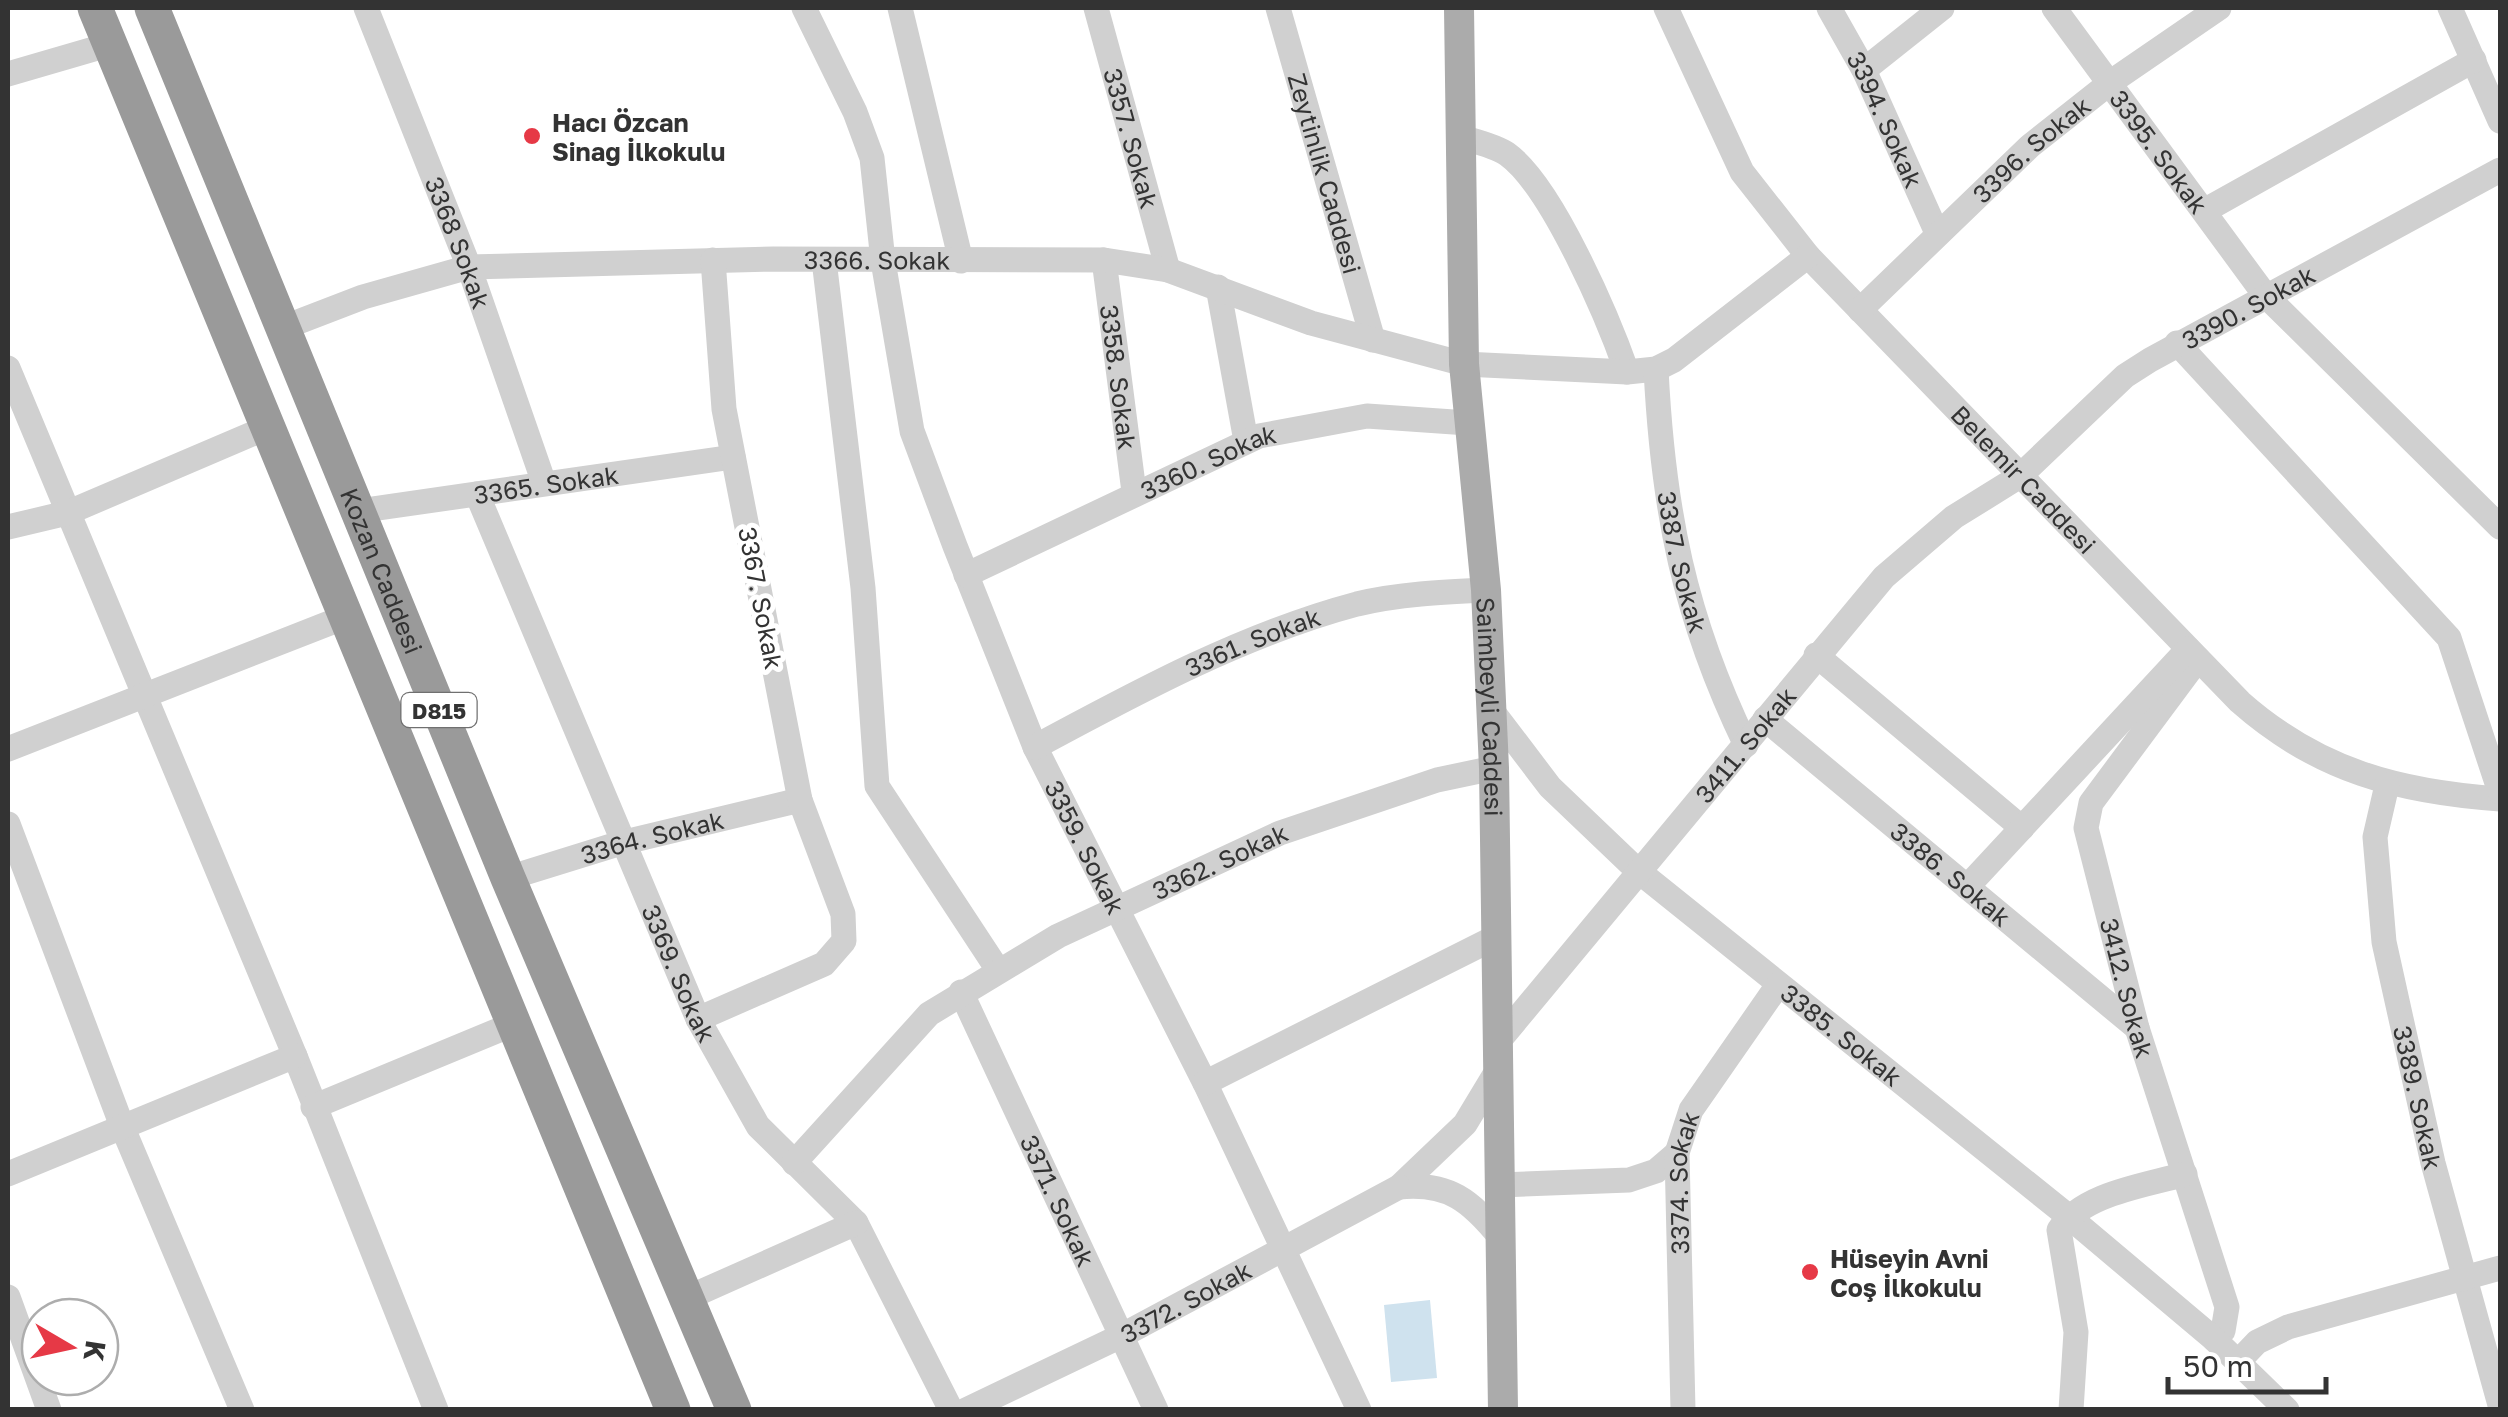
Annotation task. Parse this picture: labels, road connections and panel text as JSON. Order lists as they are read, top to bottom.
{
  "streets": {
    "highway": ["Kozan Caddesi", "D815"],
    "main road": ["Saimbeyli Caddesi"],
    "street": [
      "3394. Sokak",
      "3357. Sokak",
      "3396. Sokak",
      "3395. Sokak",
      "Zeytinlik Caddesi",
      "3368 Sokak",
      "3366. Sokak",
      "3390. Sokak",
      "3358. Sokak",
      "3360. Sokak",
      "Belemir Caddesi",
      "3365. Sokak",
      "3387. Sokak",
      "3367. Sokak",
      "3361. Sokak",
      "3411. Sokak",
      "3364. Sokak",
      "3359. Sokak",
      "3362. Sokak",
      "3386. Sokak",
      "3369. Sokak",
      "3412. Sokak",
      "3385. Sokak",
      "3389. Sokak",
      "3374. Sokak",
      "3371. Sokak",
      "3372. Sokak"
    ]
  },
  "crossings": [
    ["3394. Sokak", "3396. Sokak"],
    ["3357. Sokak", "3366. Sokak"],
    ["3396. Sokak", "3395. Sokak"],
    ["3396. Sokak", "Belemir Caddesi"],
    ["3395. Sokak", "3390. Sokak"],
    ["Zeytinlik Caddesi", "3366. Sokak"],
    ["3368 Sokak", "3366. Sokak"],
    ["3368 Sokak", "3365. Sokak"],
    ["3366. Sokak", "3358. Sokak"],
    ["3366. Sokak", "3387. Sokak"],
    ["3366. Sokak", "Kozan Caddesi"],
    ["3366. Sokak", "3367. Sokak"],
    ["3366. Sokak", "Saimbeyli Caddesi"],
    ["3366. Sokak", "3359. Sokak"],
    ["3390. Sokak", "Belemir Caddesi"],
    ["3390. Sokak", "3411. Sokak"],
    ["3358. Sokak", "3360. Sokak"],
    ["3360. Sokak", "Saimbeyli Caddesi"],
    ["3360. Sokak", "3359. Sokak"],
    ["Belemir Caddesi", "3411. Sokak"],
    ["Belemir Caddesi", "3412. Sokak"],
    ["Belemir Caddesi", "3389. Sokak"],
    ["3365. Sokak", "Kozan Caddesi"],
    ["3365. Sokak", "3367. Sokak"],
    ["3365. Sokak", "3369. Sokak"],
    ["3387. Sokak", "3411. Sokak"],
    ["Kozan Caddesi", "3364. Sokak"],
    ["3367. Sokak", "3364. Sokak"],
    ["3367. Sokak", "3369. Sokak"],
    ["3361. Sokak", "Saimbeyli Caddesi"],
    ["3361. Sokak", "3359. Sokak"],
    ["Saimbeyli Caddesi", "3411. Sokak"],
    ["Saimbeyli Caddesi", "3362. Sokak"],
    ["Saimbeyli Caddesi", "3385. Sokak"],
    ["3411. Sokak", "3386. Sokak"],
    ["3411. Sokak", "3385. Sokak"],
    ["3411. Sokak", "3372. Sokak"],
    ["3364. Sokak", "3369. Sokak"],
    ["3359. Sokak", "3362. Sokak"],
    ["3359. Sokak", "3372. Sokak"],
    ["3362. Sokak", "3369. Sokak"],
    ["3362. Sokak", "3371. Sokak"],
    ["3386. Sokak", "3412. Sokak"],
    ["3412. Sokak", "3385. Sokak"],
    ["3385. Sokak", "3374. Sokak"],
    ["3371. Sokak", "3372. Sokak"]
  ],
  "places": ["Hacı Özcan Sinağ İlkokulu", "Hüseyin Avni Coş İlkokulu"],
  "scale_bar": "50 m",
  "north": "right"
}
